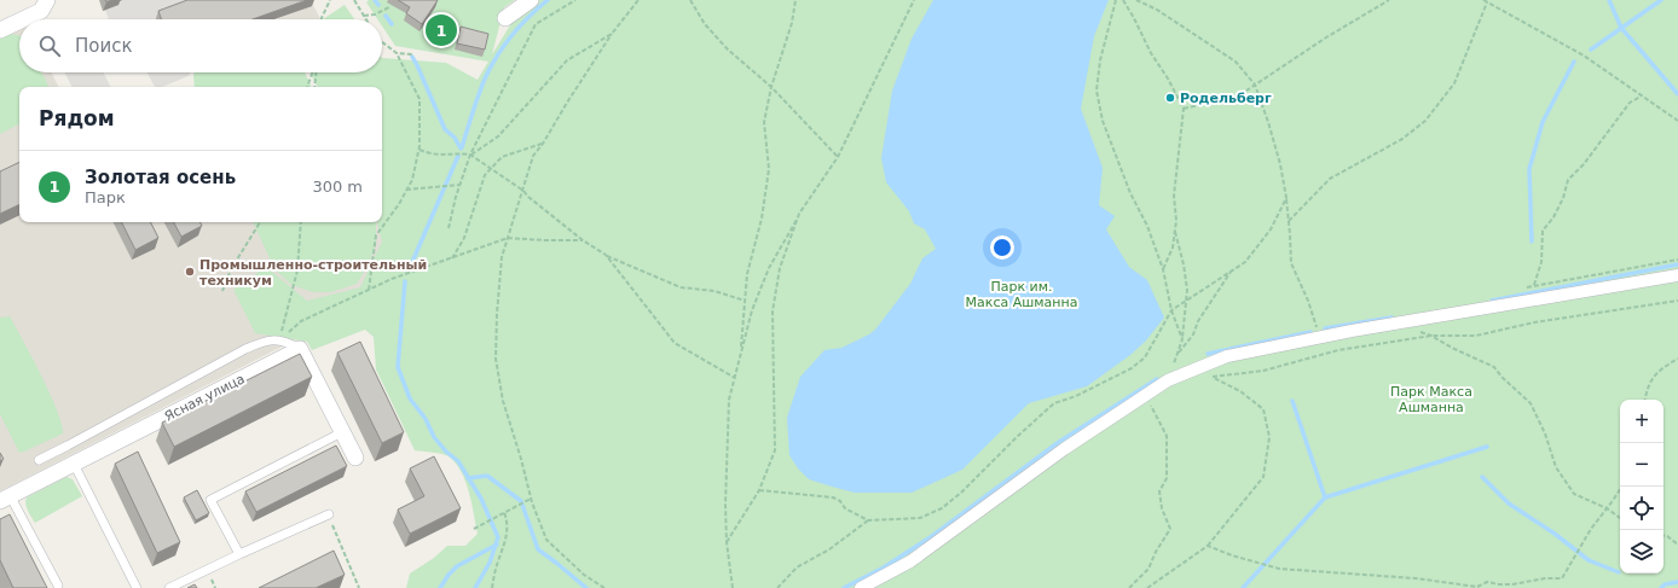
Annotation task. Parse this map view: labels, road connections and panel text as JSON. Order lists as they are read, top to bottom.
{
  "streets": {
    "street": ["Ясная улица"]
  },
  "parks": ["Парк им. Макса Ашманна", "Парк Макса Ашманна"],
  "places": ["Родельберг", "Промышленно-строительный техникум"],
  "page": {
    "pins": "1",
    "search": "Поиск",
    "heading": "Рядом",
    "list": [
      {
        "mark": "1",
        "name": "Золотая осень",
        "note": "Парк",
        "value": "300 m"
      }
    ],
    "map_buttons": ["+", "−"]
  }
}
